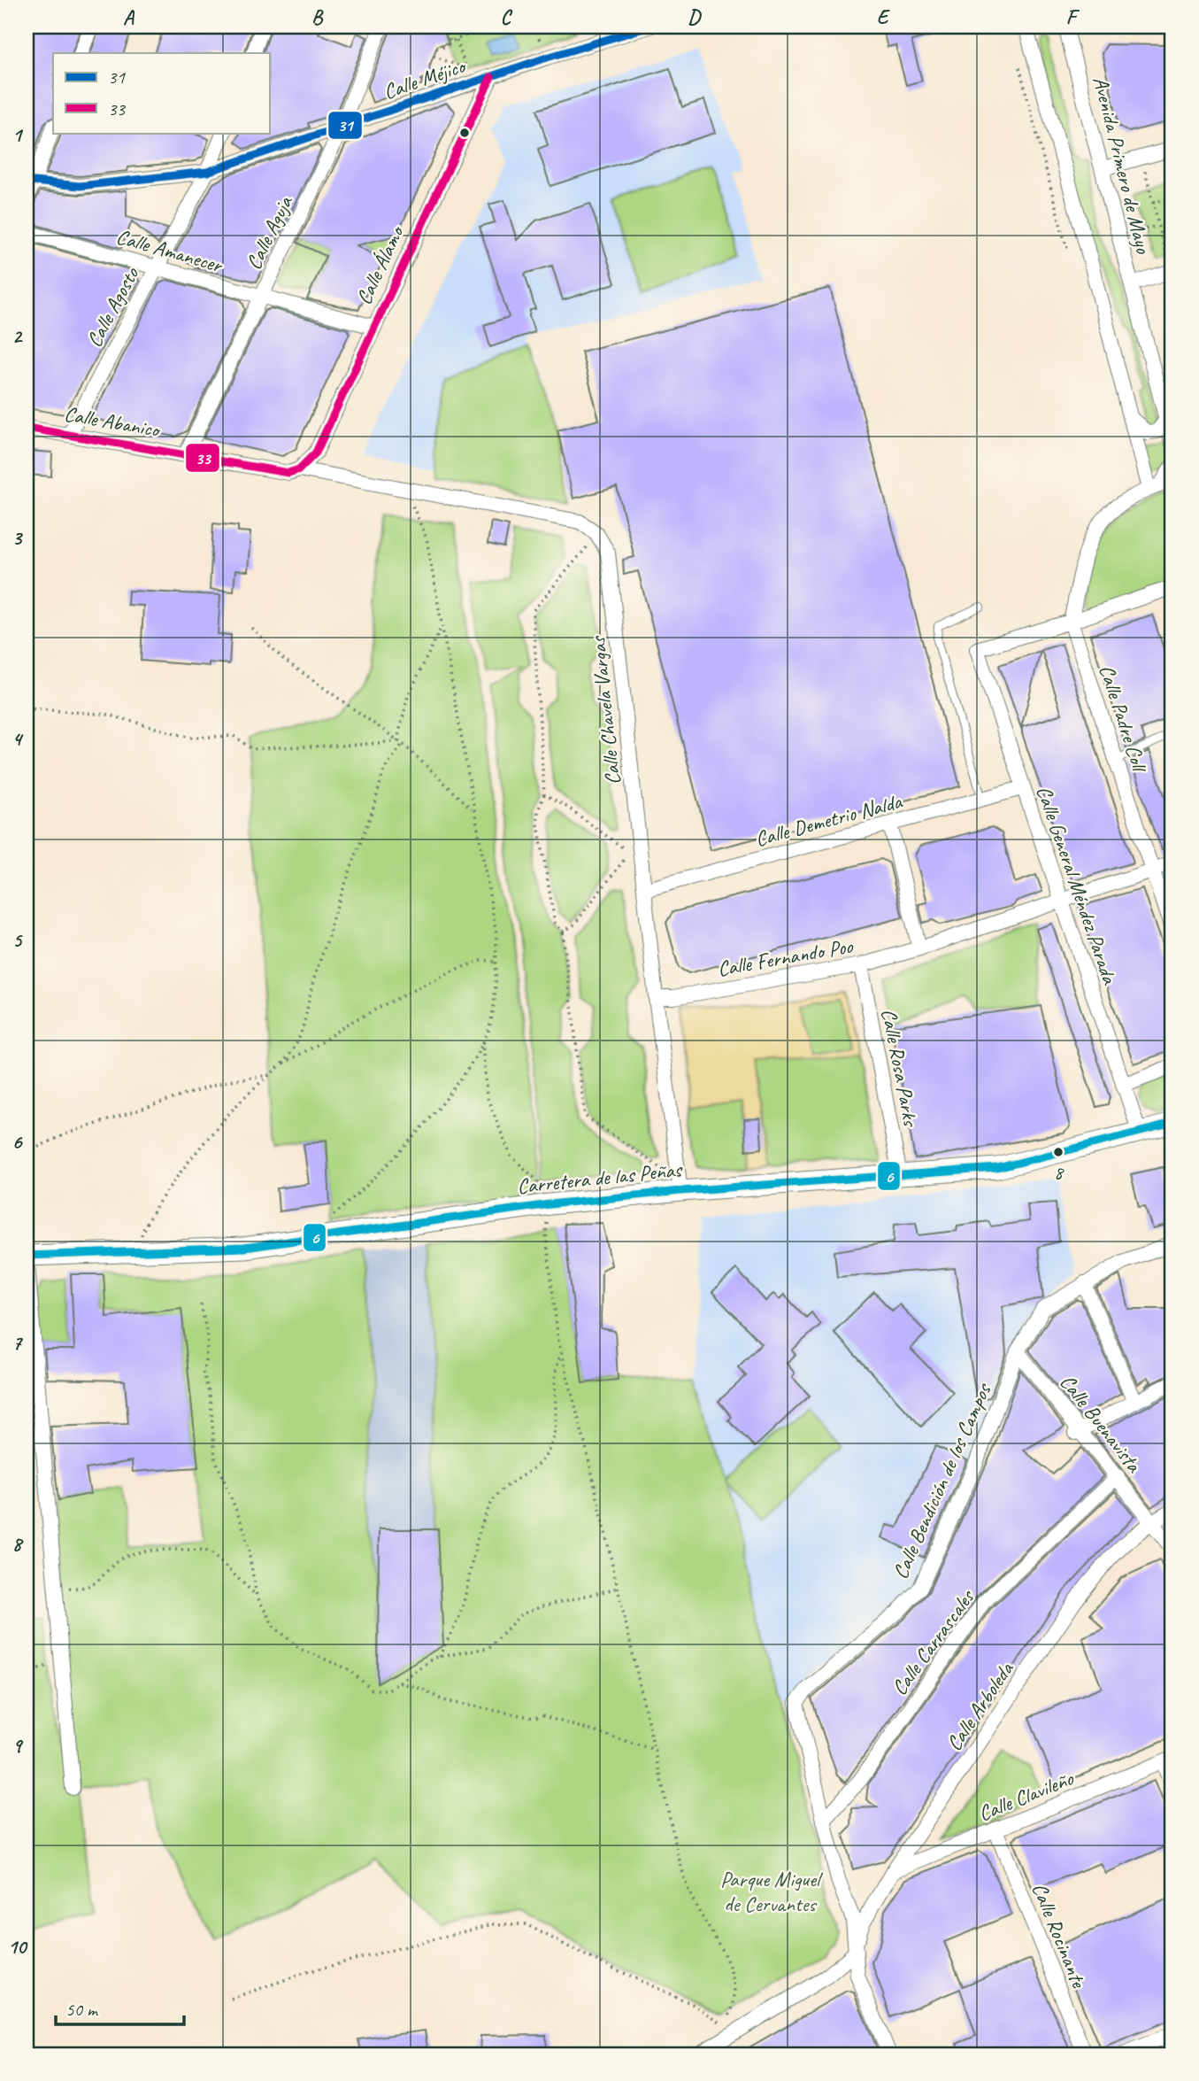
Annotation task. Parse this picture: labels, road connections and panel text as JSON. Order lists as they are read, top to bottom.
{
  "streets": {
    "main road": ["Carretera de las Peñas"],
    "street": [
      "Calle Méjico",
      "Avenida Primero de Mayo",
      "Calle Aguja",
      "Calle Amanecer",
      "Calle Álamo",
      "Calle Agosto",
      "Calle Abanico",
      "Calle Chavela Vargas",
      "Calle Padre Coll",
      "Calle Demetrio Nalda",
      "Calle General Méndez Parada",
      "Calle Fernando Poo",
      "Calle Rosa Parks",
      "Calle Buenavista",
      "Calle Bendición de los Campos",
      "Calle Carrascales",
      "Calle Arboleda",
      "Calle Clavileño",
      "Calle Rocinante"
    ]
  },
  "crossings": [
    ["Calle Méjico", "Calle Aguja"],
    ["Calle Méjico", "Calle Álamo"],
    ["Calle Méjico", "Calle Agosto"],
    ["Calle Aguja", "Calle Amanecer"],
    ["Calle Aguja", "Calle Abanico"],
    ["Calle Amanecer", "Calle Álamo"],
    ["Calle Amanecer", "Calle Agosto"],
    ["Calle Álamo", "Calle Abanico"],
    ["Calle Álamo", "Calle Chavela Vargas"],
    ["Calle Agosto", "Calle Abanico"],
    ["Calle Abanico", "Calle Chavela Vargas"],
    ["Calle Chavela Vargas", "Calle Demetrio Nalda"],
    ["Calle Chavela Vargas", "Calle Fernando Poo"],
    ["Calle Chavela Vargas", "Carretera de las Peñas"],
    ["Calle Padre Coll", "Calle General Méndez Parada"],
    ["Calle Padre Coll", "Calle Fernando Poo"],
    ["Calle Demetrio Nalda", "Calle General Méndez Parada"],
    ["Calle General Méndez Parada", "Calle Fernando Poo"],
    ["Calle General Méndez Parada", "Carretera de las Peñas"],
    ["Calle Fernando Poo", "Calle Rosa Parks"],
    ["Calle Rosa Parks", "Carretera de las Peñas"],
    ["Calle Buenavista", "Calle Bendición de los Campos"],
    ["Calle Buenavista", "Calle Carrascales"],
    ["Calle Buenavista", "Calle Arboleda"],
    ["Calle Bendición de los Campos", "Calle Carrascales"],
    ["Calle Bendición de los Campos", "Calle Arboleda"],
    ["Calle Arboleda", "Calle Clavileño"],
    ["Calle Clavileño", "Calle Rocinante"]
  ],
  "parks": ["Parque Miguel de Cervantes"],
  "places": ["8"],
  "lines": ["transit line 31", "transit line 33", "transit line 6"],
  "legend": ["31", "33"],
  "scale_bar": "50 m",
  "grid": {
    "columns": [
      "A",
      "B",
      "C",
      "D",
      "E",
      "F"
    ],
    "rows": [
      "1",
      "2",
      "3",
      "4",
      "5",
      "6",
      "7",
      "8",
      "9",
      "10"
    ]
  }
}
